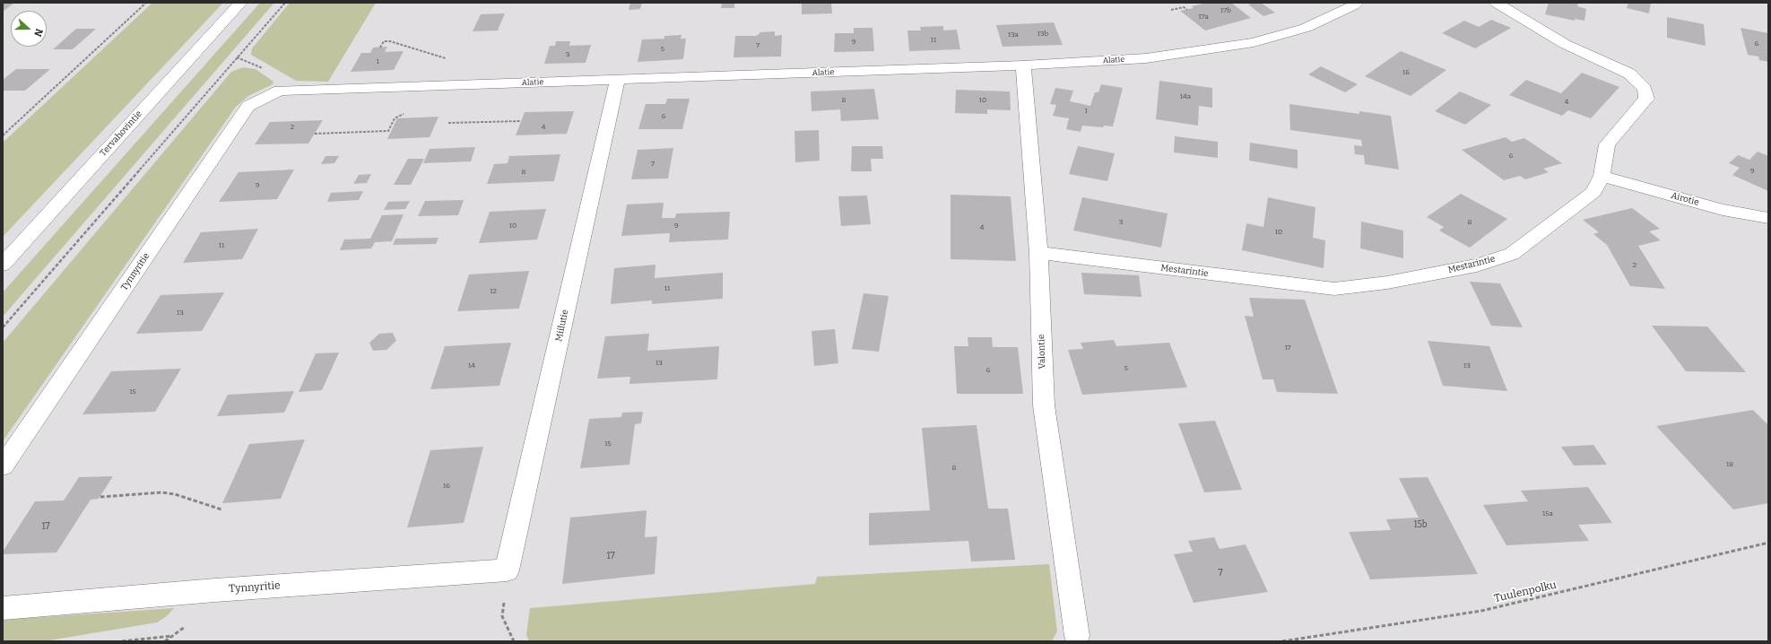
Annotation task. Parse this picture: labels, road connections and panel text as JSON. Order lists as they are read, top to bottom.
{
  "streets": {
    "street": [
      "Alatie",
      "Tervahovintie",
      "Airotie",
      "Mestarintie",
      "Tynnyritie",
      "Miilutie",
      "Valontie"
    ],
    "path": ["Tuulenpolku"]
  },
  "crossings": [
    ["Alatie", "Tynnyritie"],
    ["Alatie", "Miilutie"],
    ["Alatie", "Valontie"],
    ["Airotie", "Mestarintie"],
    ["Mestarintie", "Valontie"],
    ["Tynnyritie", "Miilutie"]
  ],
  "house_numbers": [
    "17b",
    "17a",
    "13b",
    "13a",
    "11",
    "9",
    "6",
    "7",
    "5",
    "3",
    "1",
    "16",
    "14a",
    "8",
    "10",
    "4",
    "1",
    "6",
    "2",
    "4",
    "6",
    "7",
    "9",
    "8",
    "9",
    "3",
    "8",
    "10",
    "9",
    "4",
    "10",
    "11",
    "2",
    "11",
    "12",
    "13",
    "17",
    "13",
    "14",
    "13",
    "5",
    "6",
    "15",
    "15",
    "18",
    "8",
    "16",
    "15a",
    "15b",
    "17",
    "17",
    "7"
  ],
  "north": "right"
}
